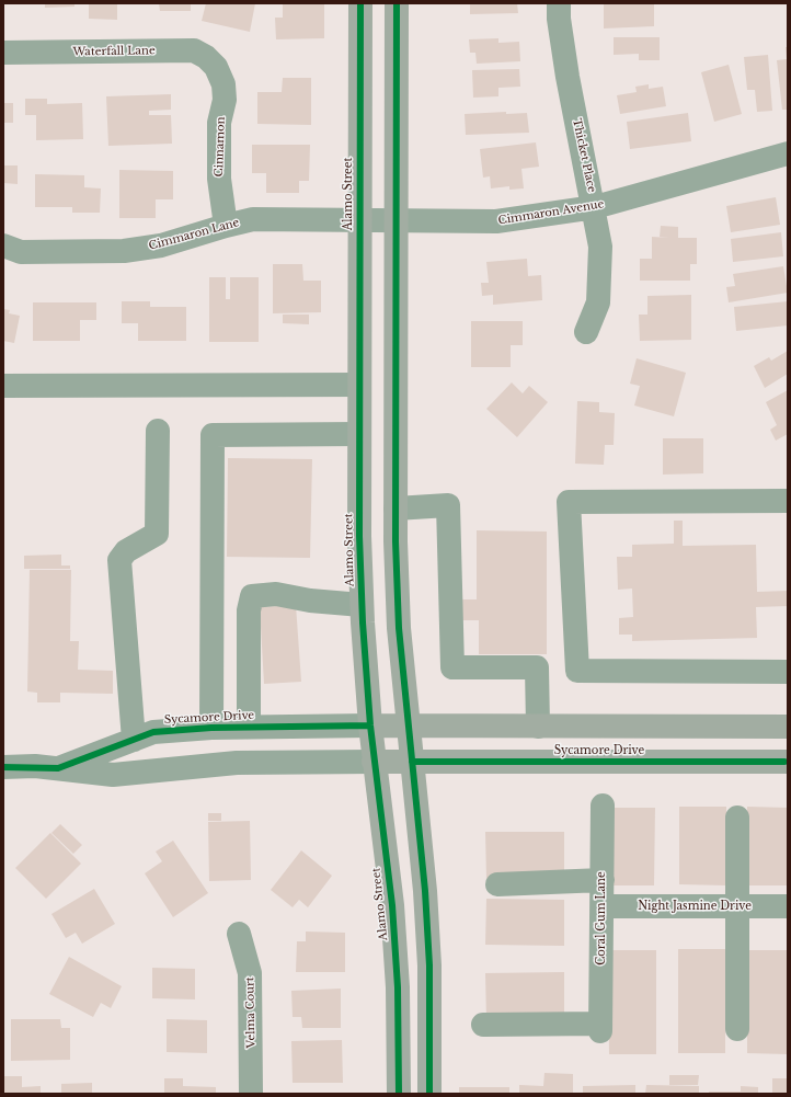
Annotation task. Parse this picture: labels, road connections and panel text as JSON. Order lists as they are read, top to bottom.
{
  "streets": {
    "main road": ["Alamo Street", "Sycamore Drive"],
    "street": [
      "Waterfall Lane",
      "Cinnamon",
      "Thicket Place",
      "Cimmaron Avenue",
      "Cimmaron Lane",
      "Night Jasmine Drive",
      "Coral Gum Lane",
      "Velma Court"
    ]
  },
  "crossings": [
    ["Waterfall Lane", "Cinnamon"],
    ["Cinnamon", "Cimmaron Lane"],
    ["Thicket Place", "Cimmaron Avenue"],
    ["Alamo Street", "Cimmaron Avenue"],
    ["Alamo Street", "Cimmaron Lane"],
    ["Alamo Street", "Sycamore Drive"],
    ["Cimmaron Avenue", "Cimmaron Lane"],
    ["Night Jasmine Drive", "Coral Gum Lane"]
  ]
}
